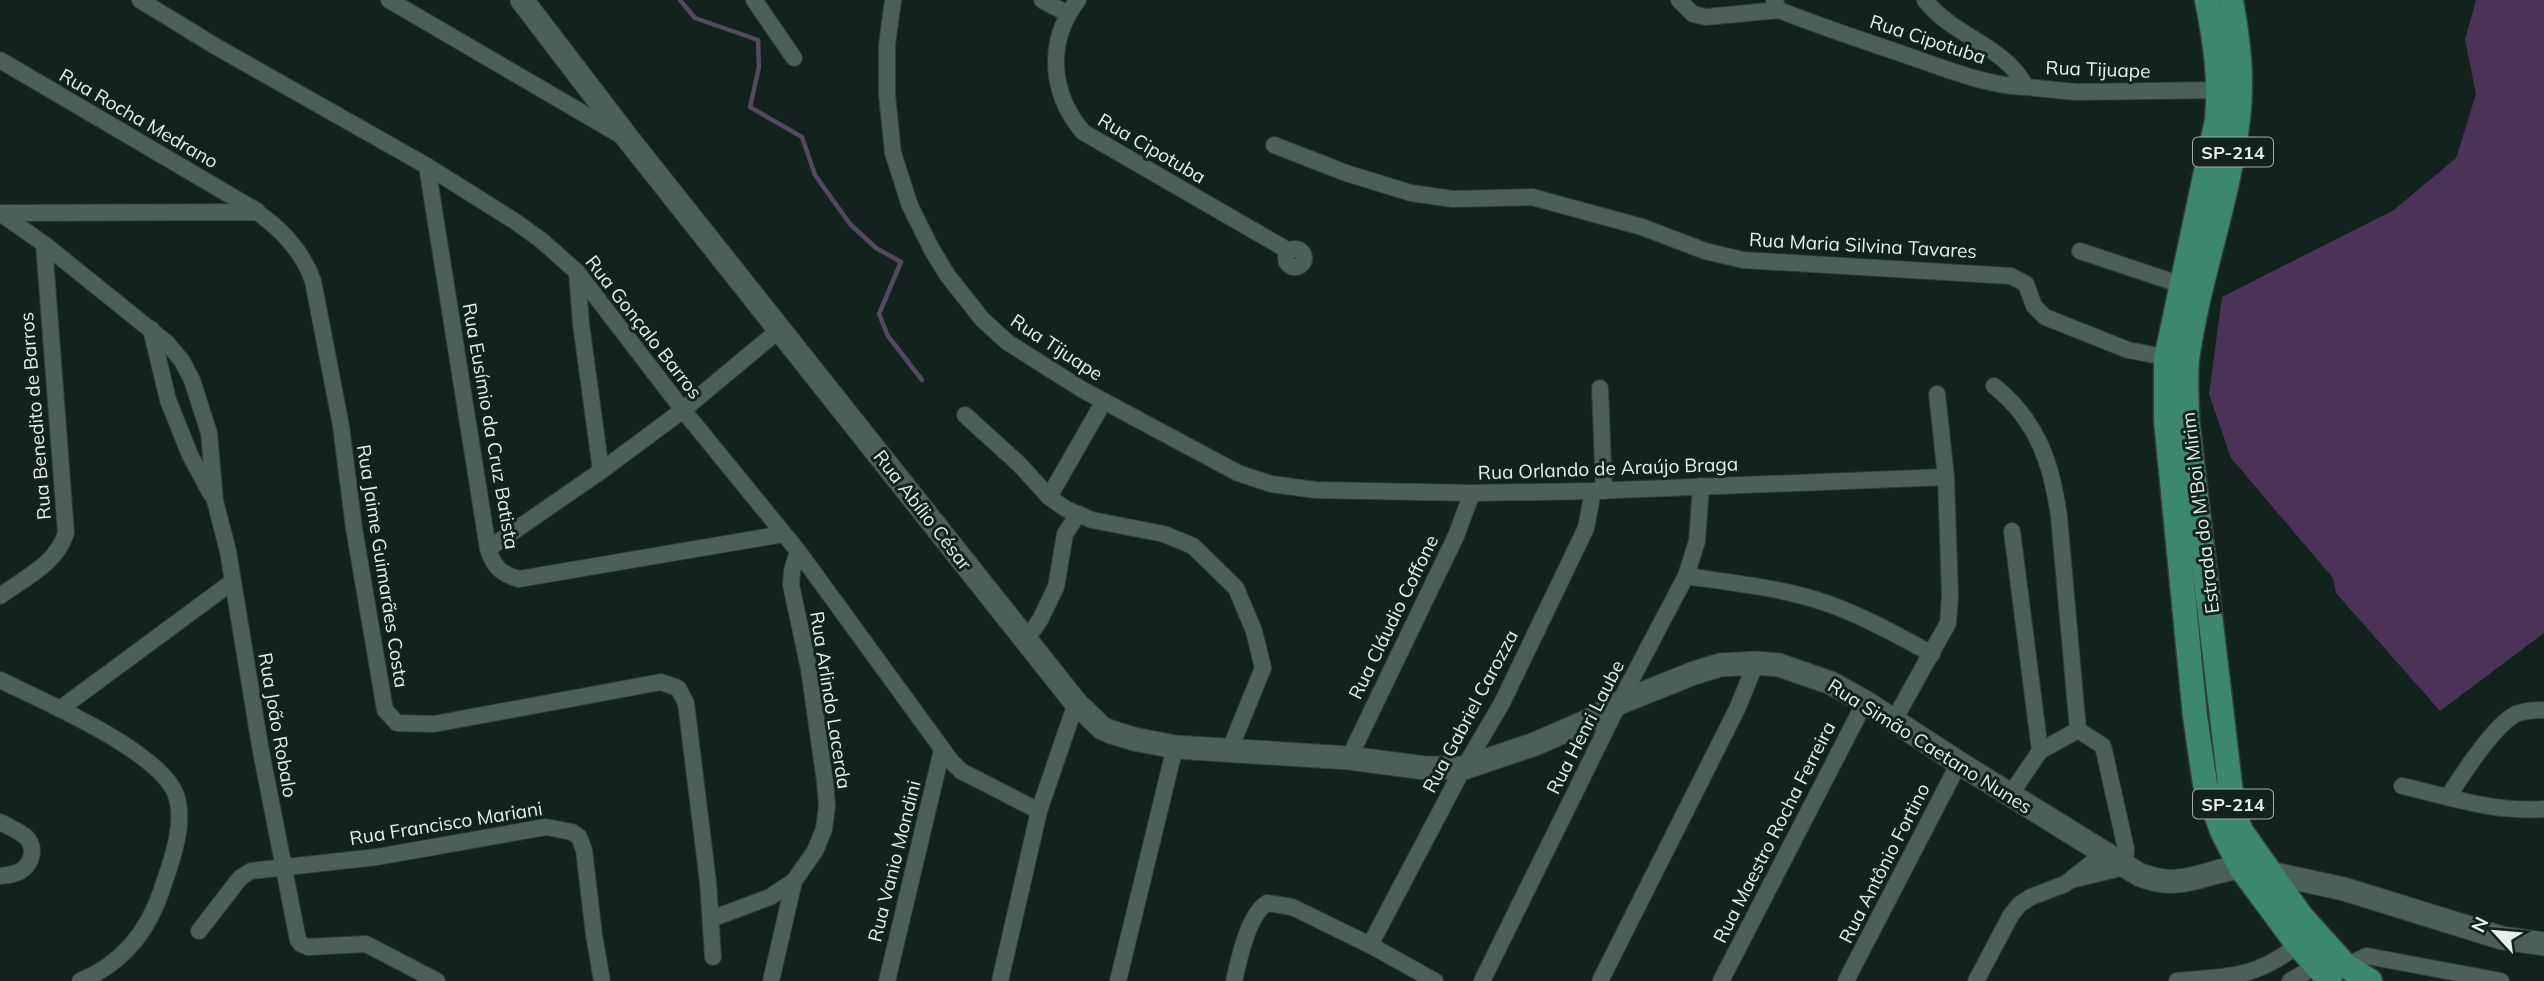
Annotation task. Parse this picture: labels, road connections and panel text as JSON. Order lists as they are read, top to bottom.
{
  "streets": {
    "main road": [
      "SP-214",
      "Rua Abílio César",
      "Estrada do M'Boi Mirim",
      "Rua Simão Caetano Nunes"
    ],
    "street": [
      "Rua Cipotuba",
      "Rua Tijuape",
      "Rua Rocha Medrano",
      "Rua Maria Silvina Tavares",
      "Rua Gonçalo Barros",
      "Rua Benedito de Barros",
      "Rua Eusímio da Cruz Batista",
      "Rua Orlando de Araújo Braga",
      "Rua Jaime Guimarães Costa",
      "Rua Cláudio Coffone",
      "Rua Arlindo Lacerda",
      "Rua Gabriel Carozza",
      "Rua João Robalo",
      "Rua Henri Laube",
      "Rua Francisco Mariani",
      "Rua Maestro Rocha Ferreira",
      "Rua Vanio Mondini",
      "Rua Antônio Fortino"
    ]
  },
  "crossings": [
    ["Rua Cipotuba", "Rua Tijuape"],
    ["Rua Tijuape", "Rua Orlando de Araújo Braga"],
    ["Rua Tijuape", "Estrada do M'Boi Mirim"],
    ["Rua Rocha Medrano", "Rua Jaime Guimarães Costa"],
    ["Rua Maria Silvina Tavares", "Estrada do M'Boi Mirim"],
    ["Rua Gonçalo Barros", "Rua Eusímio da Cruz Batista"],
    ["Rua Gonçalo Barros", "Rua Arlindo Lacerda"],
    ["Rua Gonçalo Barros", "Rua Vanio Mondini"],
    ["Rua Benedito de Barros", "Rua João Robalo"],
    ["Rua Orlando de Araújo Braga", "Rua Cláudio Coffone"],
    ["Rua Orlando de Araújo Braga", "Rua Gabriel Carozza"],
    ["Rua Orlando de Araújo Braga", "Rua Henri Laube"],
    ["Rua Abílio César", "Rua Cláudio Coffone"],
    ["Rua Abílio César", "Rua Gabriel Carozza"],
    ["Rua Abílio César", "Rua Simão Caetano Nunes"],
    ["Estrada do M'Boi Mirim", "Rua Simão Caetano Nunes"],
    ["Rua Jaime Guimarães Costa", "Rua Arlindo Lacerda"],
    ["Rua Gabriel Carozza", "Rua Simão Caetano Nunes"],
    ["Rua João Robalo", "Rua Francisco Mariani"],
    ["Rua Henri Laube", "Rua Simão Caetano Nunes"],
    ["Rua Simão Caetano Nunes", "Rua Maestro Rocha Ferreira"],
    ["Rua Simão Caetano Nunes", "Rua Antônio Fortino"]
  ],
  "north": "top left"
}
